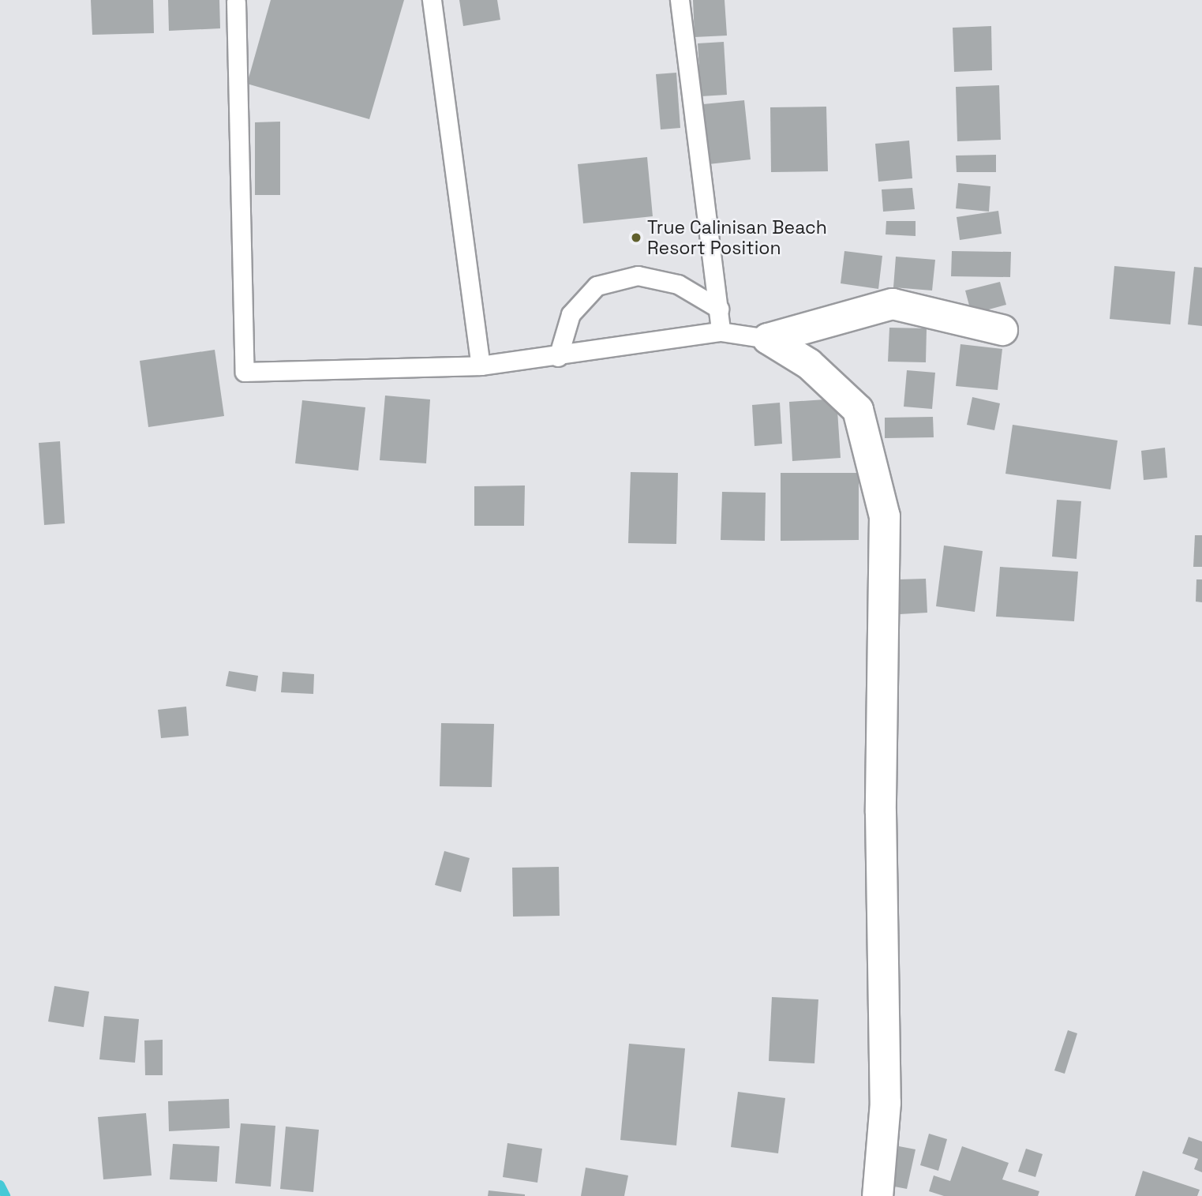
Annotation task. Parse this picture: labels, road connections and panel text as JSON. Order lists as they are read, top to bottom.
{
  "places": ["True Calinisan Beach Resort Position"]
}
